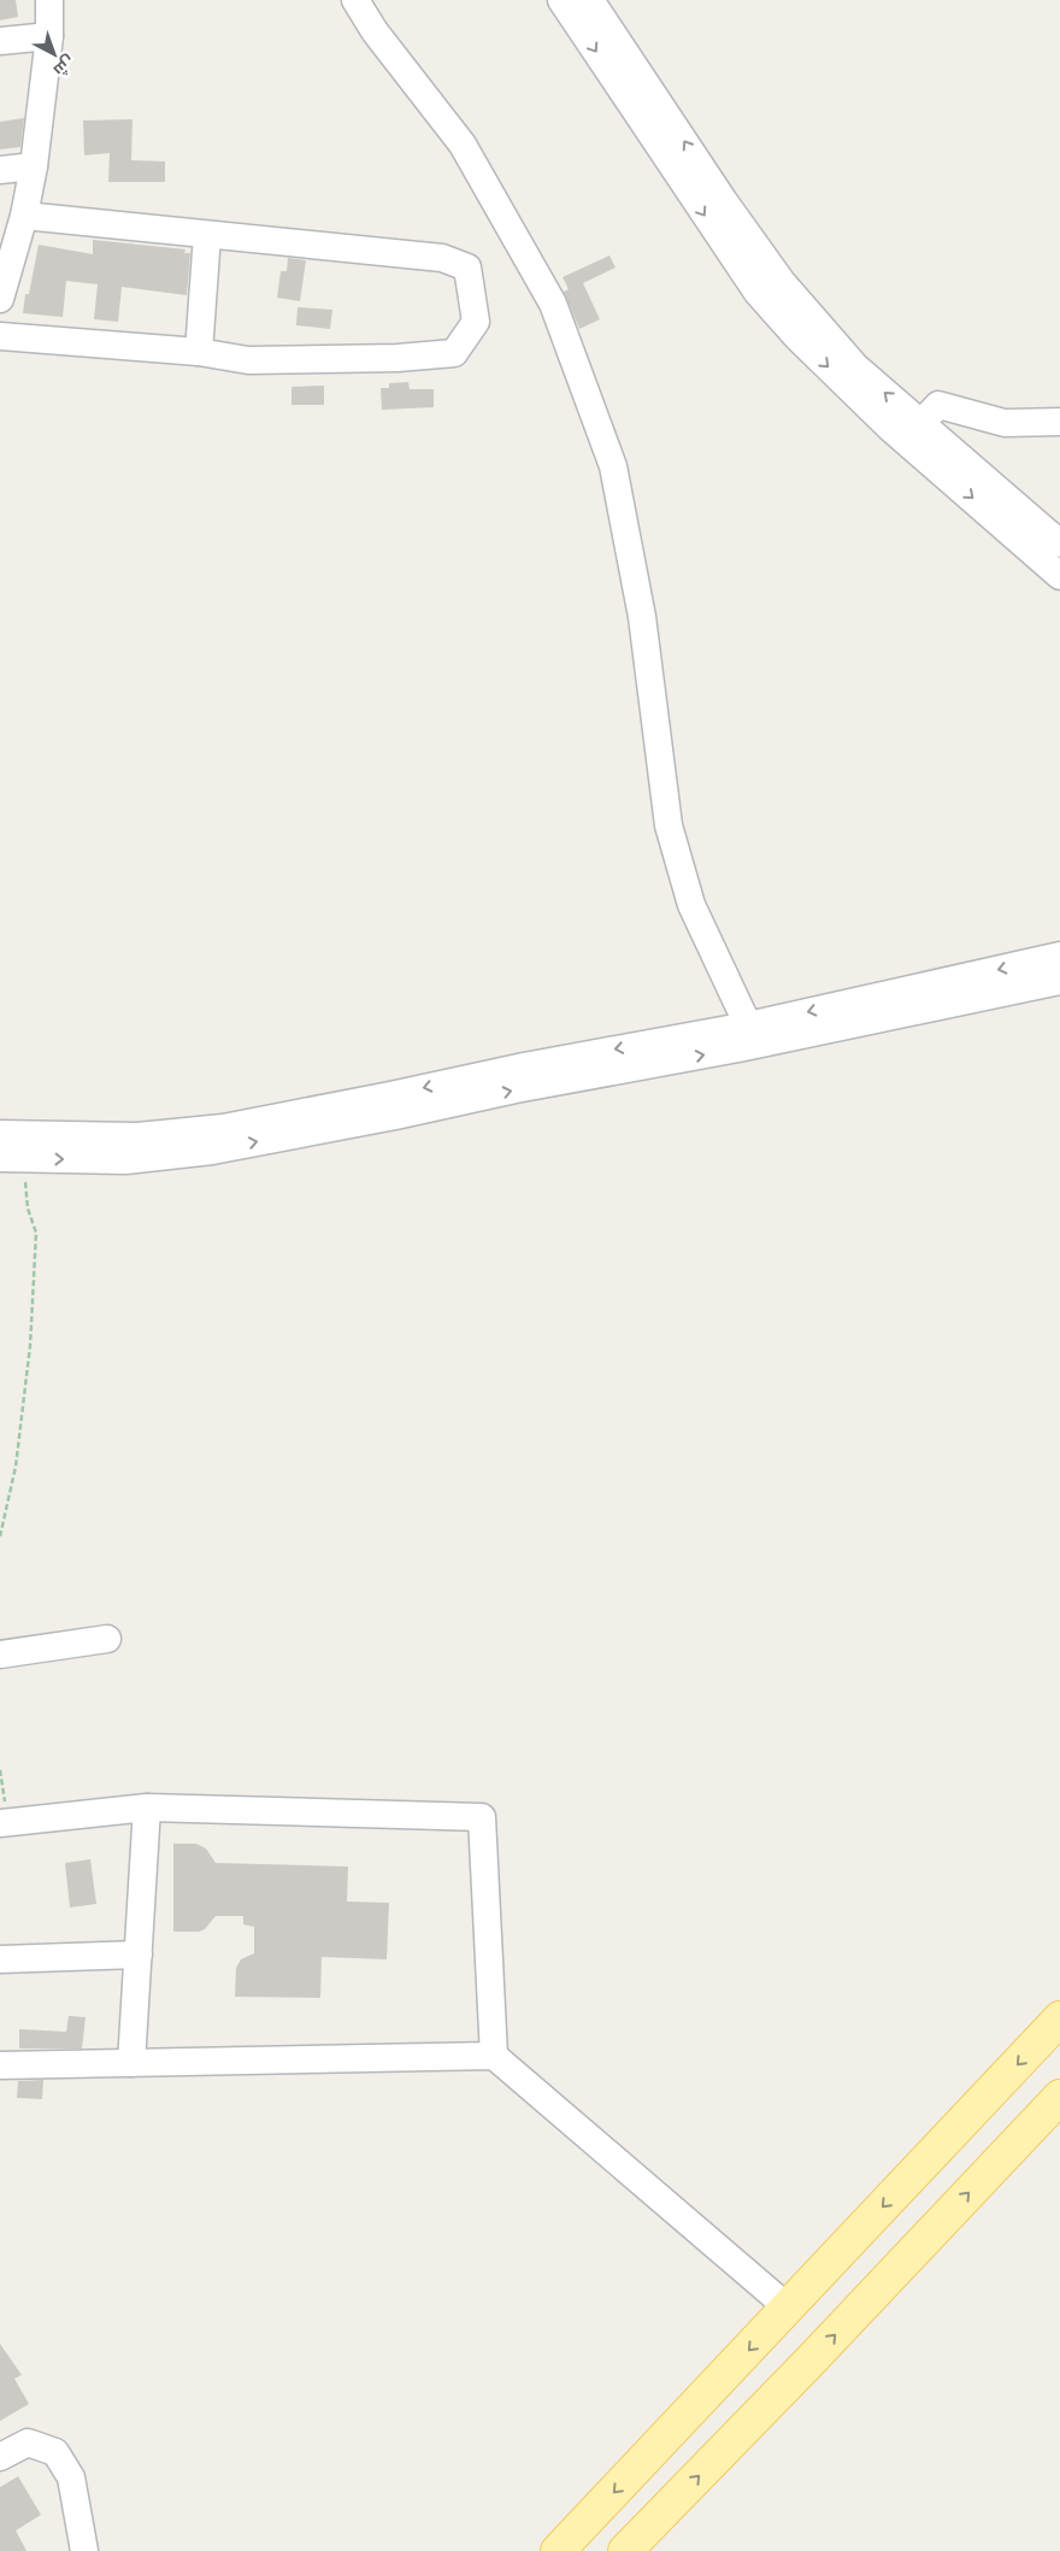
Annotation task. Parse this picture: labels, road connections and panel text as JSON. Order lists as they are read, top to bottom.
{
  "north": "bottom right"
}
